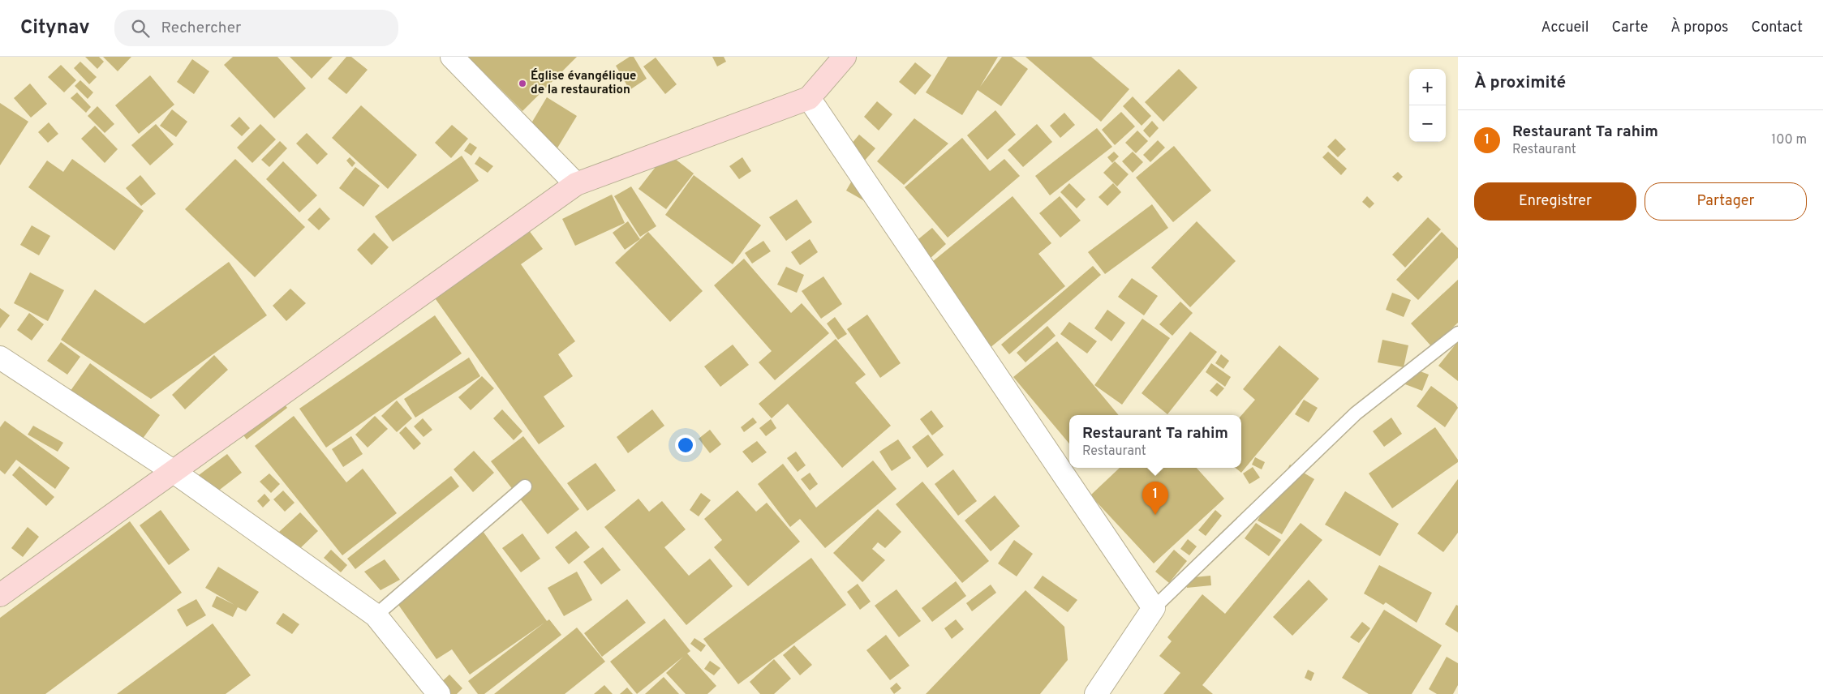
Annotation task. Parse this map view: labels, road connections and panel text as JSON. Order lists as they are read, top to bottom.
{
  "places": ["Église évangélique de la restauration"],
  "page": {
    "header": "Citynav",
    "search": "Rechercher",
    "nav": [
      "Accueil",
      "Carte",
      "À propos",
      "Contact"
    ],
    "heading": "À proximité",
    "map_buttons": ["+", "−"],
    "list": [
      {
        "mark": "1",
        "name": "Restaurant Ta rahim",
        "note": "Restaurant",
        "value": "100 m"
      }
    ],
    "buttons": ["Enregistrer", "Partager"],
    "popup": ["Restaurant Ta rahim", "Restaurant"],
    "pins": "1"
  }
}
